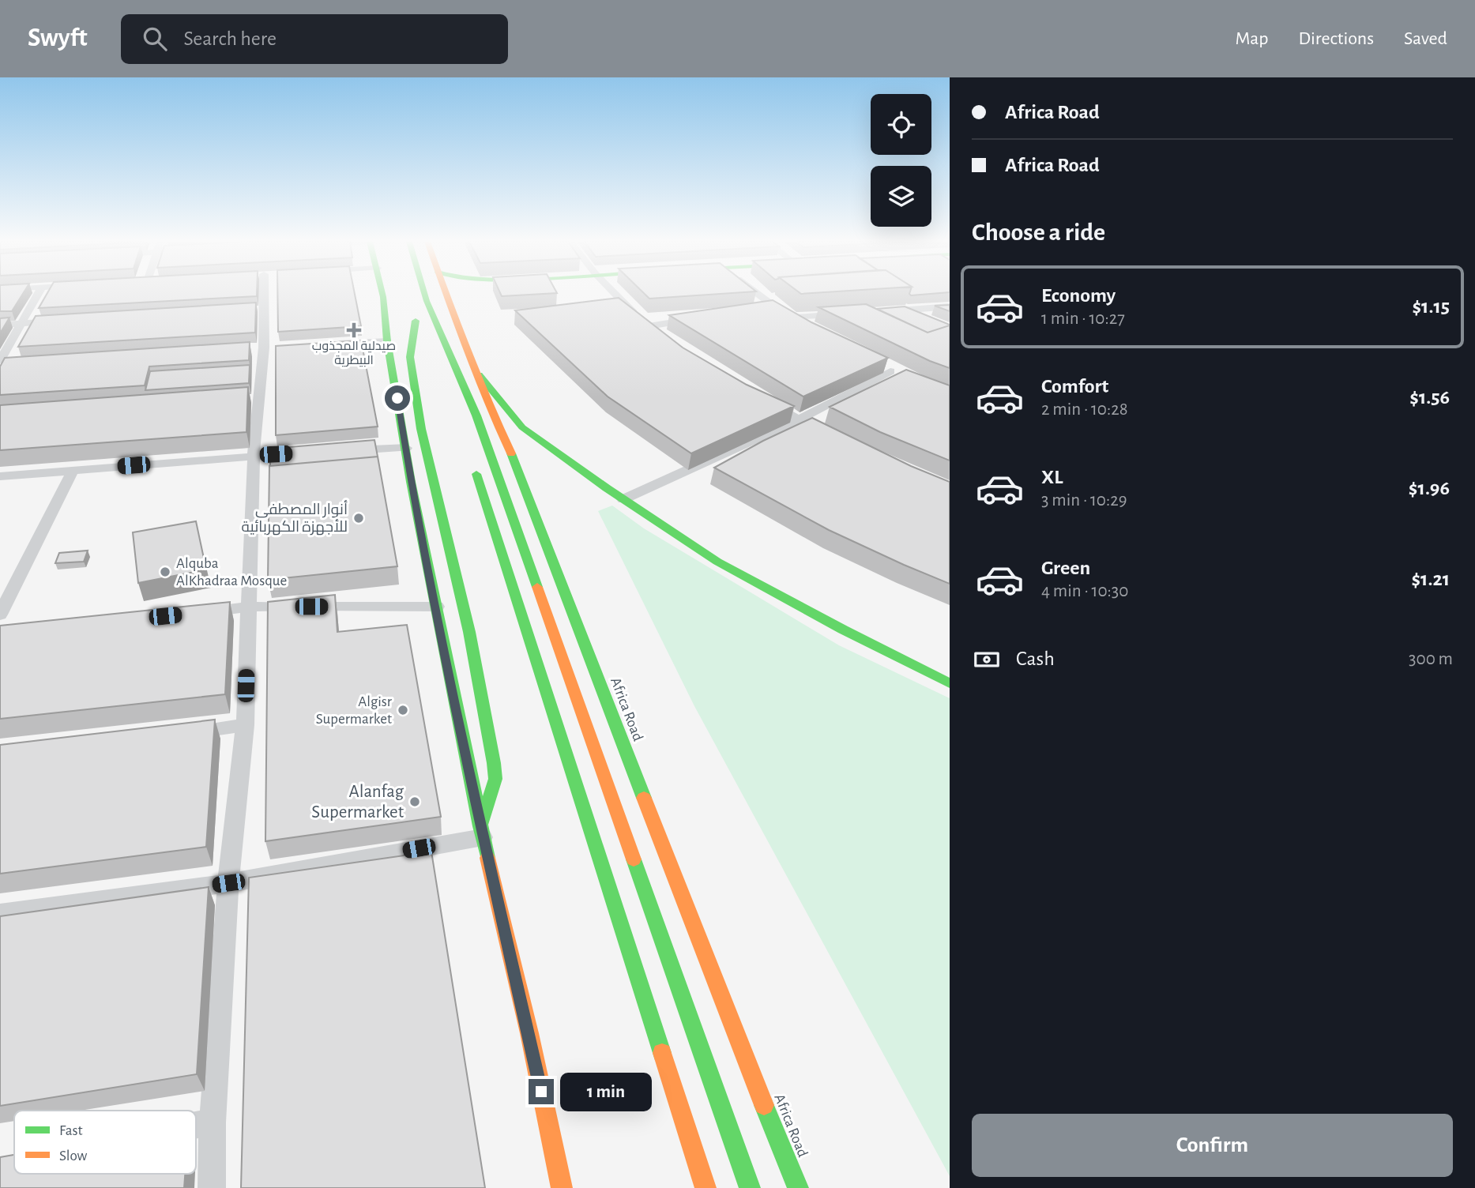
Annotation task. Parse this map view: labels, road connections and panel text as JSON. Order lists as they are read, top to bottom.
{
  "streets": {
    "main road": ["Africa Road"]
  },
  "places": {
    "health": ["صيدلية المجذوب البيطرية"],
    "other": [
      "أنوار المصطفى للأجهزة الكهربائية",
      "Alquba AlKhadraa Mosque",
      "Algisr Supermarket",
      "Alanfag Supermarket"
    ]
  },
  "legend": ["Fast", "Slow"],
  "page": {
    "header": "Swyft",
    "search": "Search here",
    "nav": ["Map", "Directions", "Saved"],
    "banner": ["Africa Road", "Africa Road"],
    "heading": "Choose a ride",
    "list": [
      {
        "name": "Economy",
        "note": "1 min · 10:27",
        "value": "$1.15"
      },
      {
        "name": "Comfort",
        "note": "2 min · 10:28",
        "value": "$1.56"
      },
      {
        "name": "XL",
        "note": "3 min · 10:29",
        "value": "$1.96"
      },
      {
        "name": "Green",
        "note": "4 min · 10:30",
        "value": "$1.21"
      }
    ],
    "pay": ["Cash", "300 m"],
    "bubble": "1 min",
    "buttons": "Confirm"
  }
}
